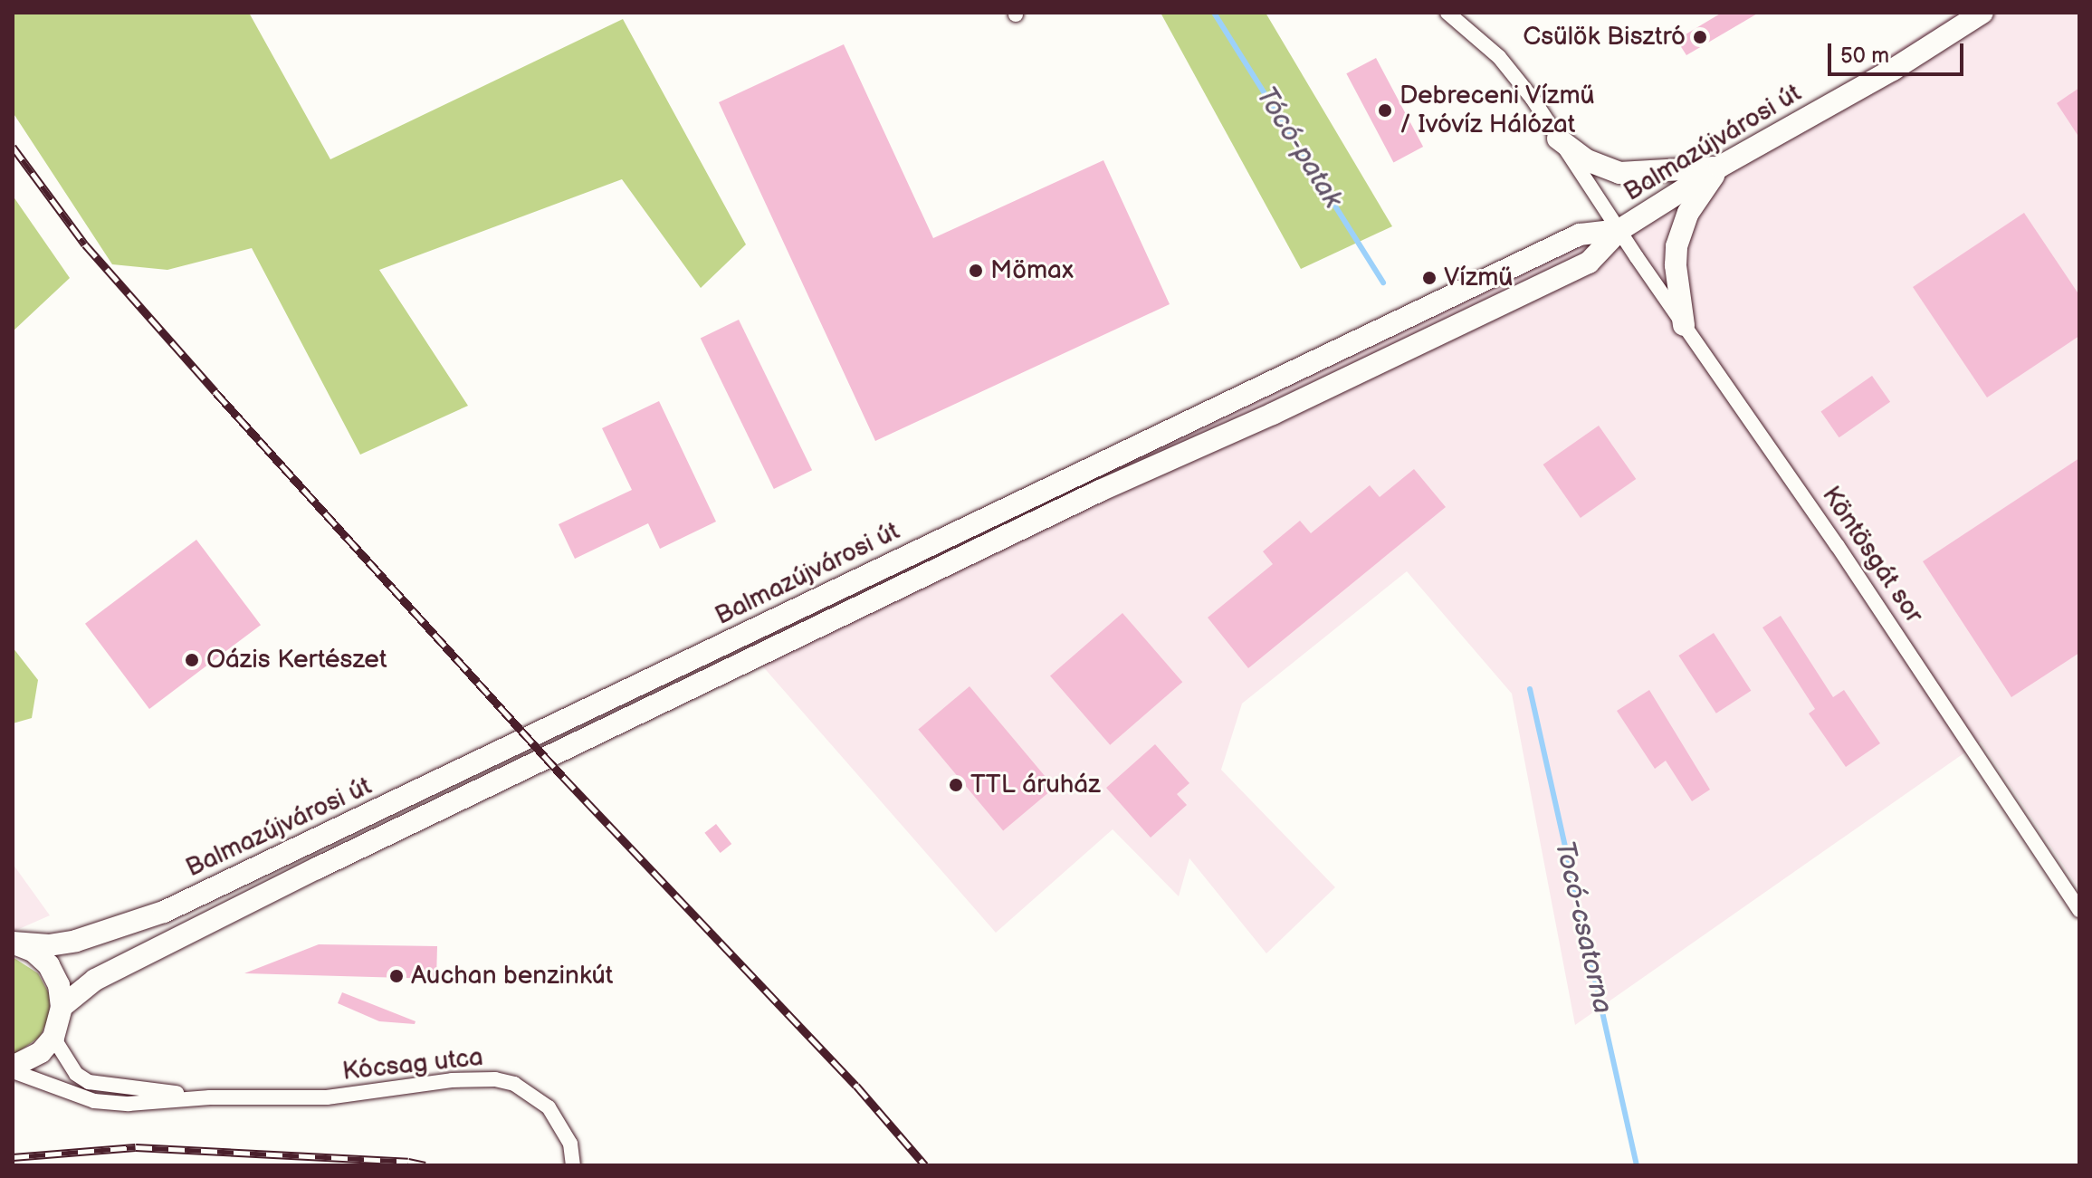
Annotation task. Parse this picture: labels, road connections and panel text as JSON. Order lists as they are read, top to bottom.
{
  "streets": {
    "main road": ["Balmazújvárosi út"],
    "street": ["Köntösgát sor", "Kócsag utca"]
  },
  "crossings": [
    ["Balmazújvárosi út", "Köntösgát sor"]
  ],
  "water": ["Tócó-patak", "Tocó-csatorna"],
  "places": [
    "Csülök Bisztró",
    "Debreceni Vízmű / Ivóvíz Hálózat",
    "Mömax",
    "Vízmű",
    "Oázis Kertészet",
    "TTL áruház",
    "Auchan benzinkút"
  ],
  "scale_bar": "50 m"
}
